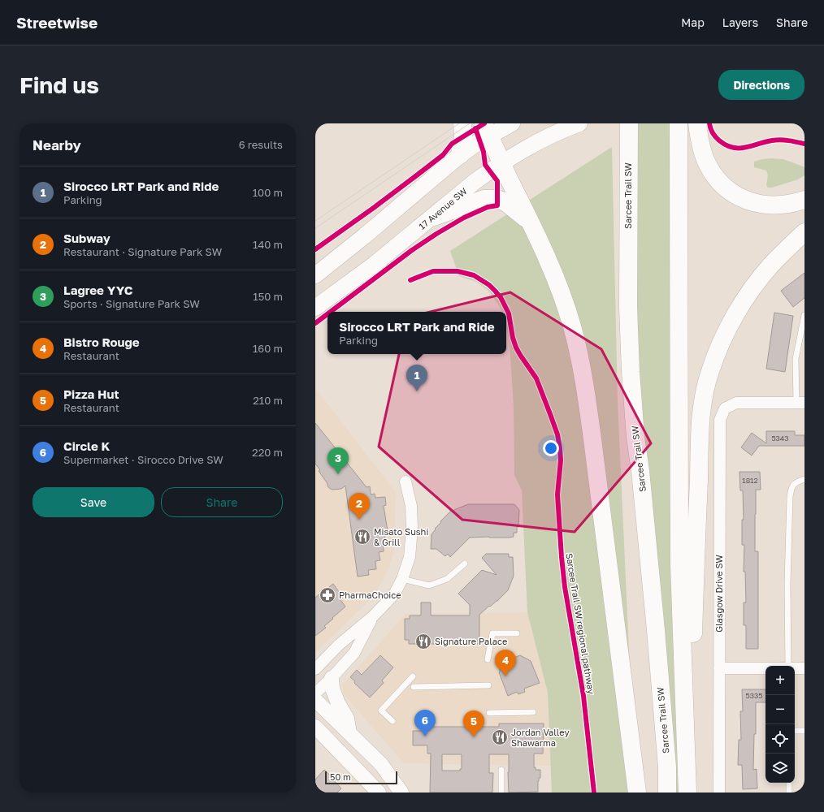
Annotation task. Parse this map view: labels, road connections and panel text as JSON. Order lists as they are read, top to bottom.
{
  "streets": {
    "highway": ["Sarcee Trail SW"],
    "main road": ["17 Avenue SW"],
    "street": ["Glasgow Drive SW"],
    "cycle path": ["Sarcee Trail SW regional pathway"]
  },
  "places": {
    "restaurant": ["Misato Sushi & Grill", "Signature Palace", "Jordan Valley Shawarma"],
    "pharmacy": ["PharmaChoice"]
  },
  "house_numbers": ["5343", "1812", "5335"],
  "scale_bar": "50 m",
  "page": {
    "header": "Streetwise",
    "nav": ["Map", "Layers", "Share"],
    "buttons": [
      "Directions",
      ["Save", "Share"]
    ],
    "title": "Find us",
    "heading": ["Nearby", "6 results"],
    "list": [
      {
        "mark": "1",
        "name": "Sirocco LRT Park and Ride",
        "note": "Parking",
        "value": "100 m"
      },
      {
        "mark": "2",
        "name": "Subway",
        "note": "Restaurant · Signature Park SW",
        "value": "140 m"
      },
      {
        "mark": "3",
        "name": "Lagree YYC",
        "note": "Sports · Signature Park SW",
        "value": "150 m"
      },
      {
        "mark": "4",
        "name": "Bistro Rouge",
        "note": "Restaurant",
        "value": "160 m"
      },
      {
        "mark": "5",
        "name": "Pizza Hut",
        "note": "Restaurant",
        "value": "210 m"
      },
      {
        "mark": "6",
        "name": "Circle K",
        "note": "Supermarket · Sirocco Drive SW",
        "value": "220 m"
      }
    ],
    "popup": ["Sirocco LRT Park and Ride", "Parking"],
    "pins": [
      "1",
      "3",
      "2",
      "4",
      "6",
      "5"
    ],
    "map_buttons": ["+", "−"],
    "scale": "50 m"
  }
}
